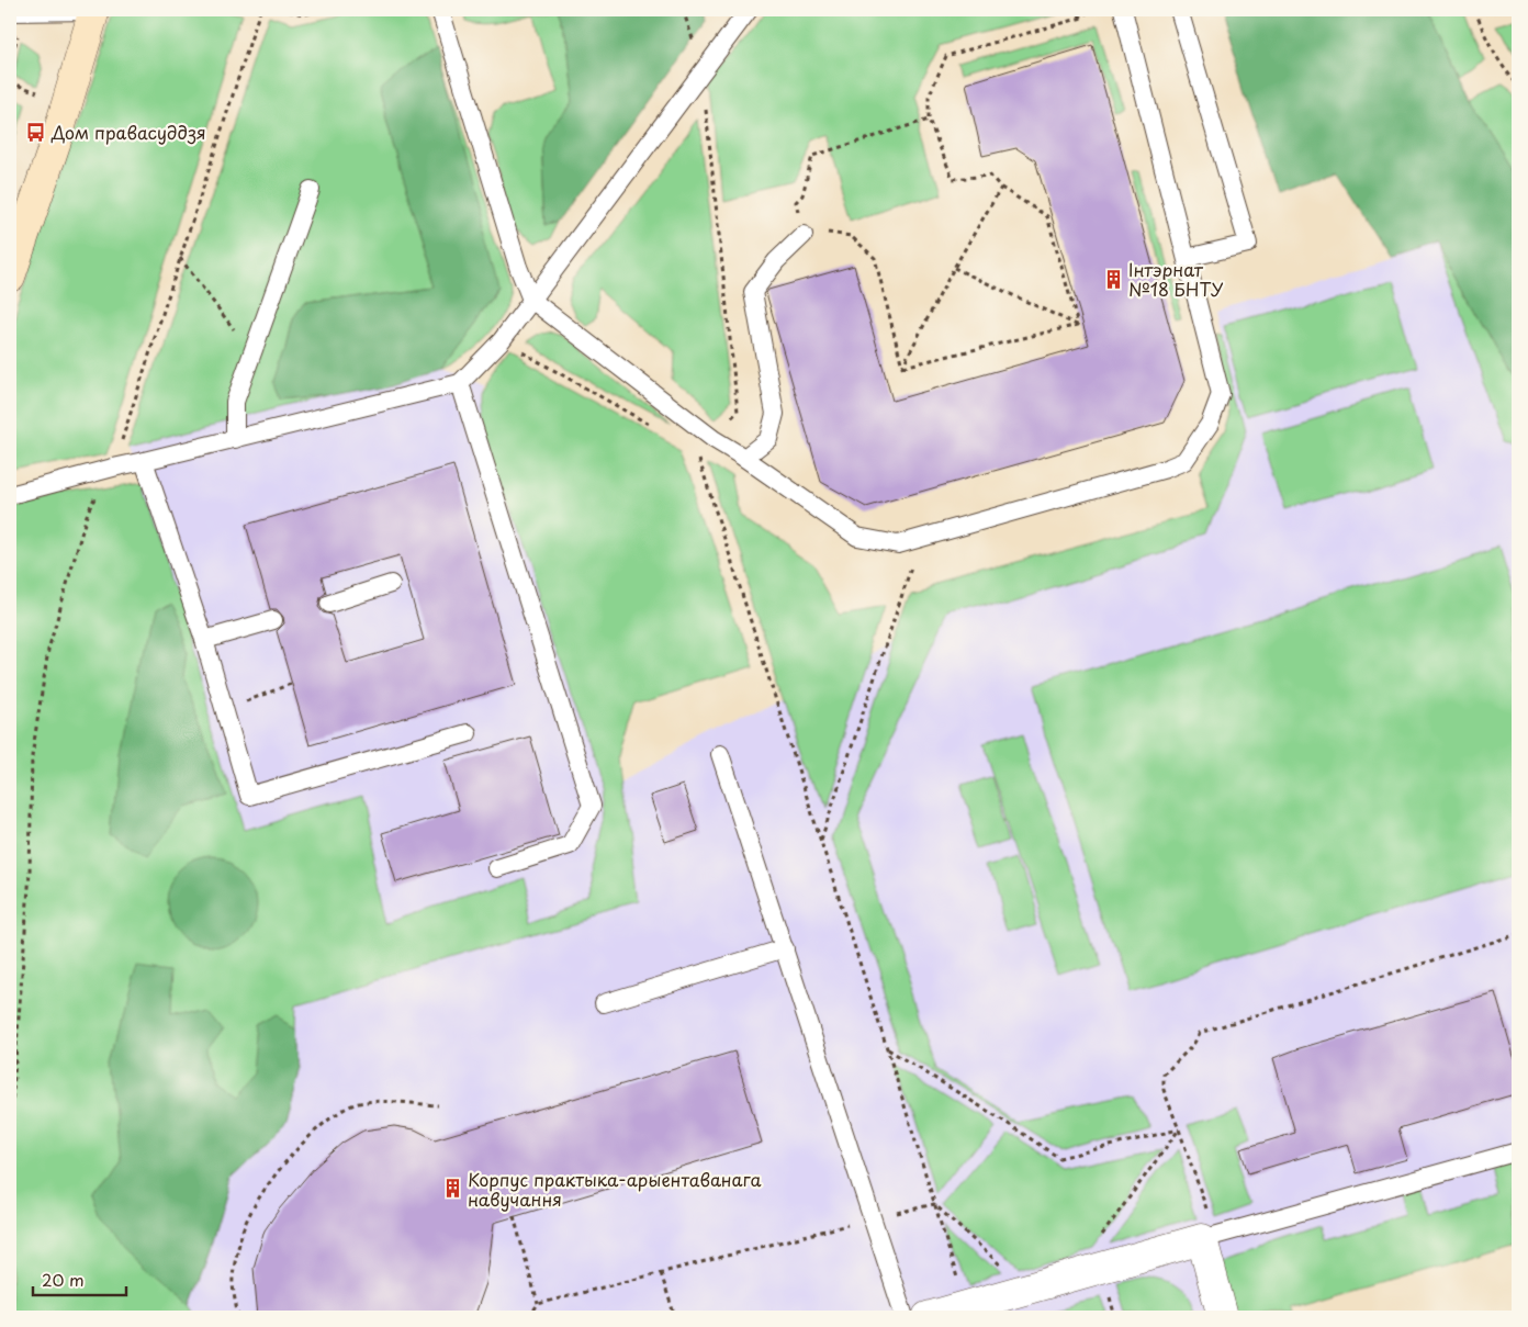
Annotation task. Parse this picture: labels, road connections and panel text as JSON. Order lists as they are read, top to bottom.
{
  "places": {
    "bus stop": ["Дом правасуддзя"],
    "building": ["Інтэрнат №18 БНТУ", "Корпус практыка-арыентаванага навучання"]
  },
  "scale_bar": "20 m"
}
